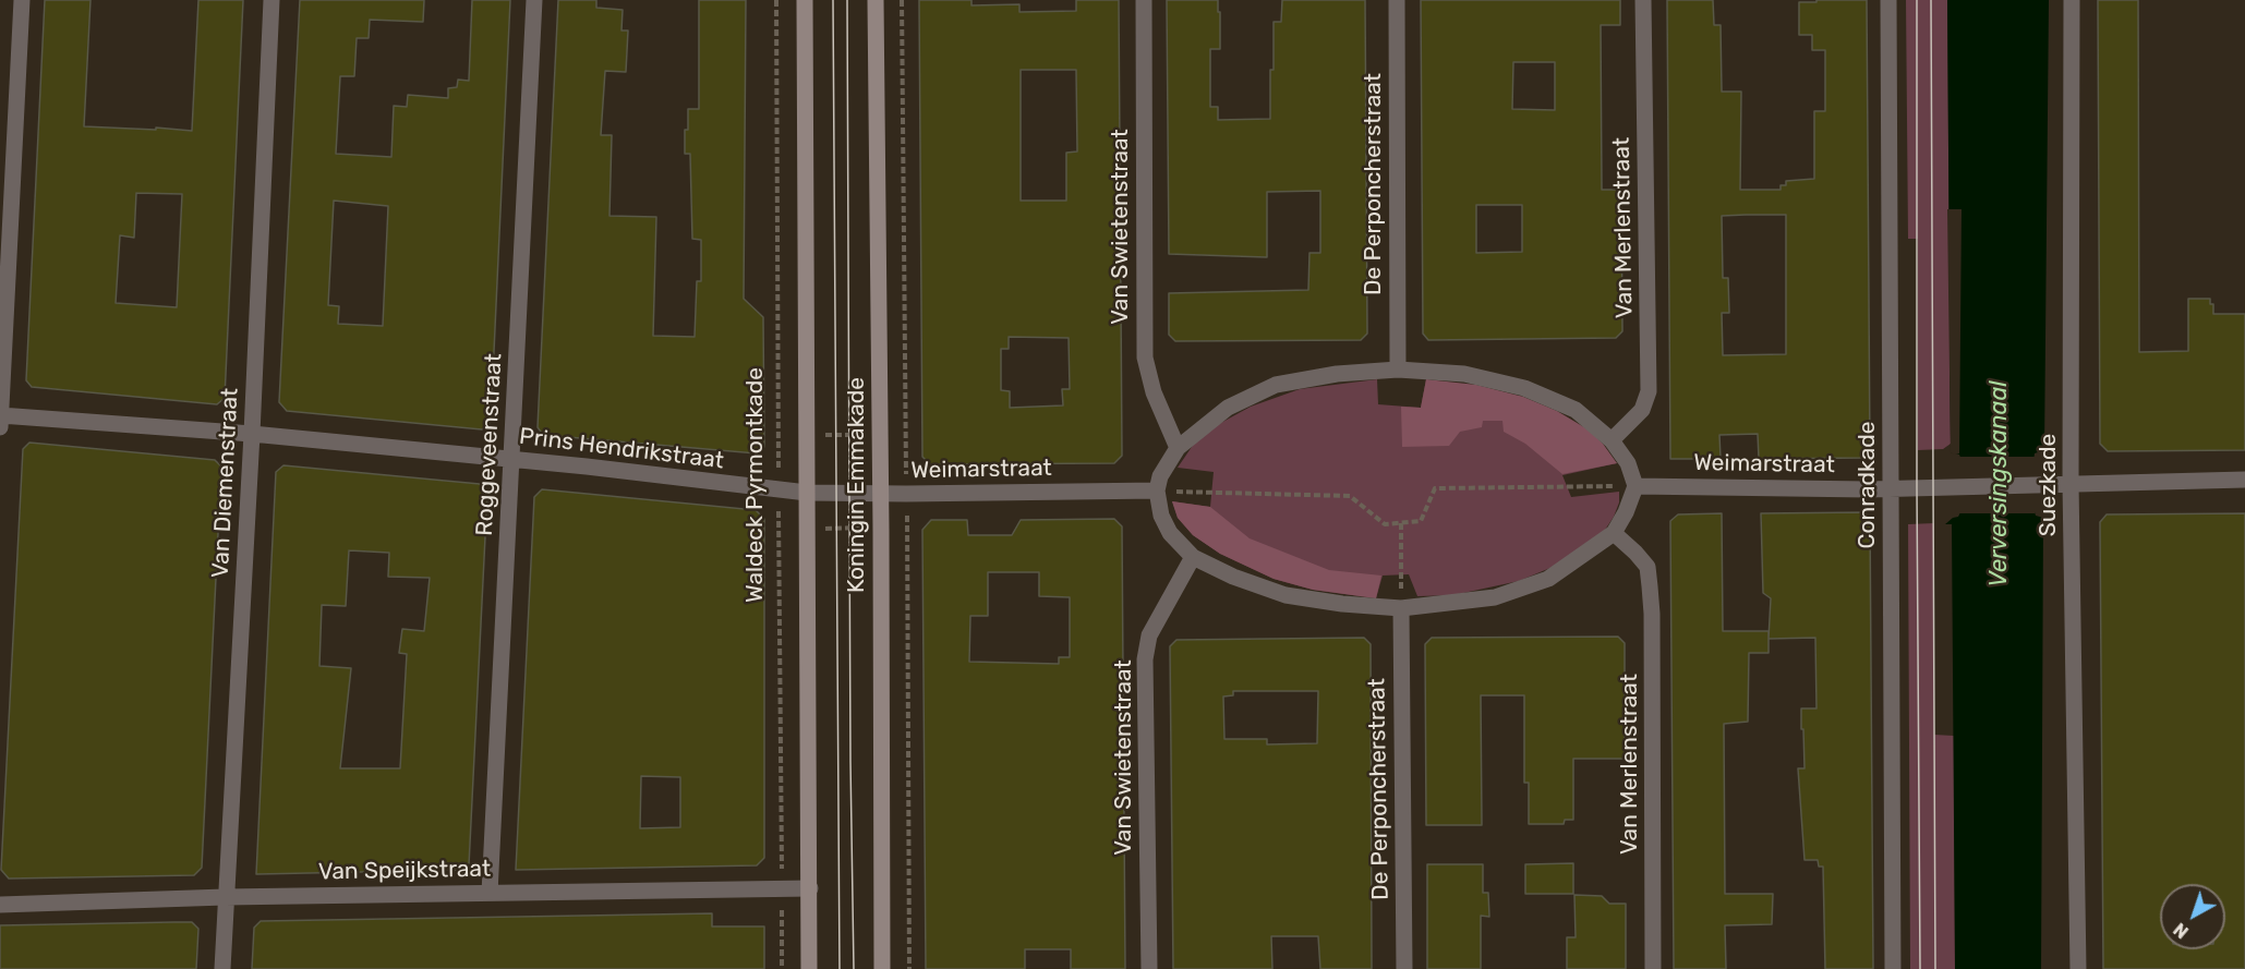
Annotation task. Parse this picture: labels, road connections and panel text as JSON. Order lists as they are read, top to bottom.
{
  "streets": {
    "main road": ["Koningin Emmakade"],
    "street": [
      "De Perponcherstraat",
      "Van Swietenstraat",
      "Van Merlenstraat",
      "Roggeveenstraat",
      "Prins Hendrikstraat",
      "Weimarstraat",
      "Van Diemenstraat",
      "Conradkade",
      "Suezkade",
      "Van Speijkstraat"
    ],
    "path": ["Waldeck Pyrmontkade"]
  },
  "crossings": [
    ["Roggeveenstraat", "Prins Hendrikstraat"],
    ["Roggeveenstraat", "Van Speijkstraat"],
    ["Prins Hendrikstraat", "Weimarstraat"],
    ["Prins Hendrikstraat", "Van Diemenstraat"],
    ["Prins Hendrikstraat", "Waldeck Pyrmontkade"],
    ["Weimarstraat", "Koningin Emmakade"],
    ["Weimarstraat", "Conradkade"],
    ["Weimarstraat", "Suezkade"],
    ["Van Diemenstraat", "Van Speijkstraat"],
    ["Waldeck Pyrmontkade", "Van Speijkstraat"]
  ],
  "water": ["Verversingskanaal"],
  "north": "bottom left"
}
